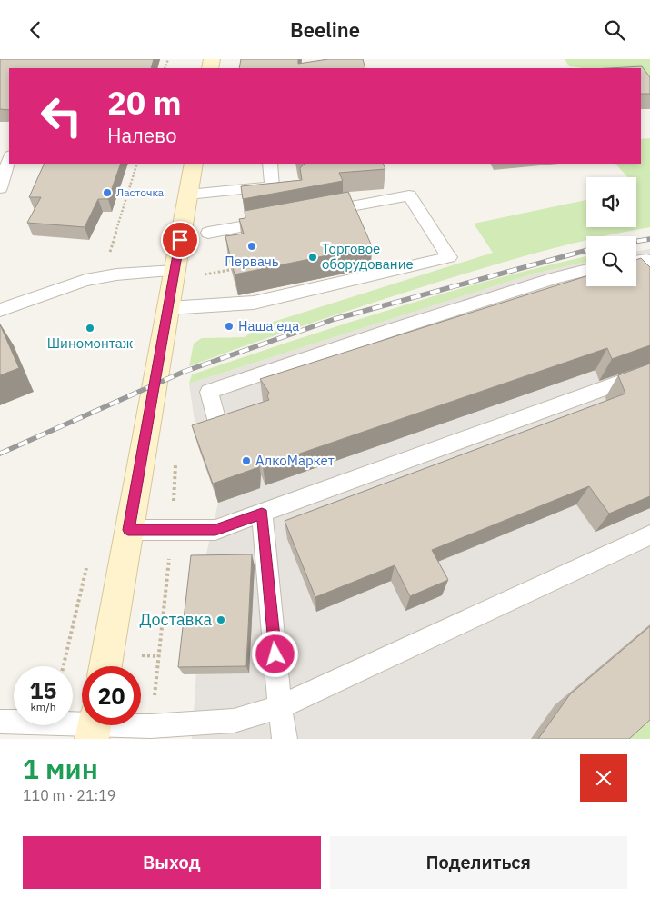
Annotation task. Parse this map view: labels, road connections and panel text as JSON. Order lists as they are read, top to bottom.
{
  "places": [
    "Ласточка",
    "Первачь",
    "Торговое оборудование",
    "Наша еда",
    "Шиномонтаж",
    "АлкоМаркет",
    "Доставка"
  ],
  "page": {
    "header": "Beeline",
    "turn": ["20 m", "Налево"],
    "speed": "15 km/h",
    "limit": "20",
    "heading": ["1 мин", "110 m · 21:19"],
    "buttons": ["Выход", "Поделиться"]
  }
}
